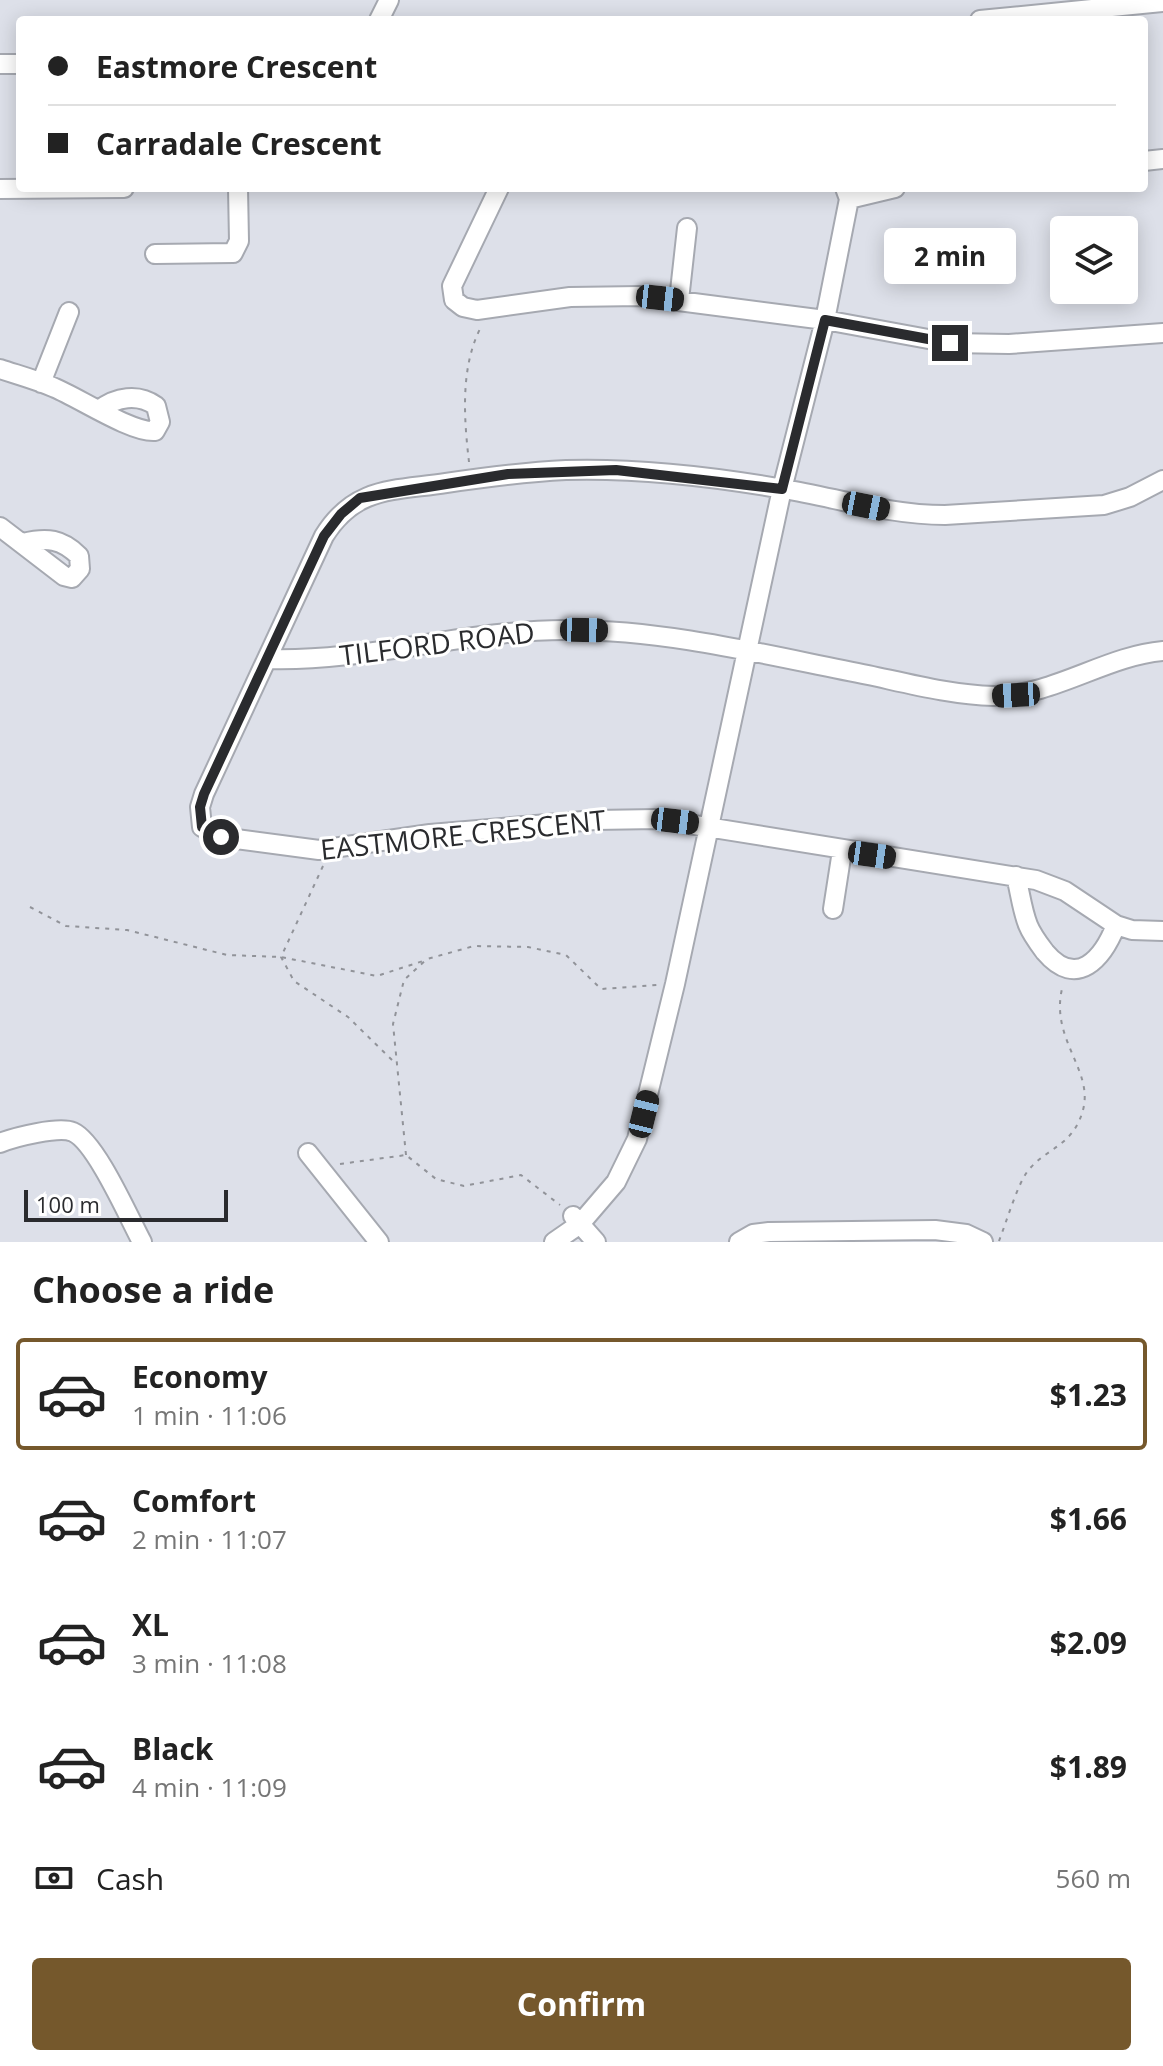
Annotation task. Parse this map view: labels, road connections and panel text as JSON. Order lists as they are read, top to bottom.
{
  "streets": {
    "street": ["TILFORD ROAD", "EASTMORE CRESCENT"]
  },
  "crossings": [
    ["TILFORD ROAD", "EASTMORE CRESCENT"]
  ],
  "scale_bar": "100 m",
  "page": {
    "banner": ["Eastmore Crescent", "Carradale Crescent"],
    "bubble": "2 min",
    "scale": "100 m",
    "heading": "Choose a ride",
    "list": [
      {
        "name": "Economy",
        "note": "1 min · 11:06",
        "value": "$1.23"
      },
      {
        "name": "Comfort",
        "note": "2 min · 11:07",
        "value": "$1.66"
      },
      {
        "name": "XL",
        "note": "3 min · 11:08",
        "value": "$2.09"
      },
      {
        "name": "Black",
        "note": "4 min · 11:09",
        "value": "$1.89"
      }
    ],
    "pay": ["Cash", "560 m"],
    "buttons": "Confirm"
  }
}
